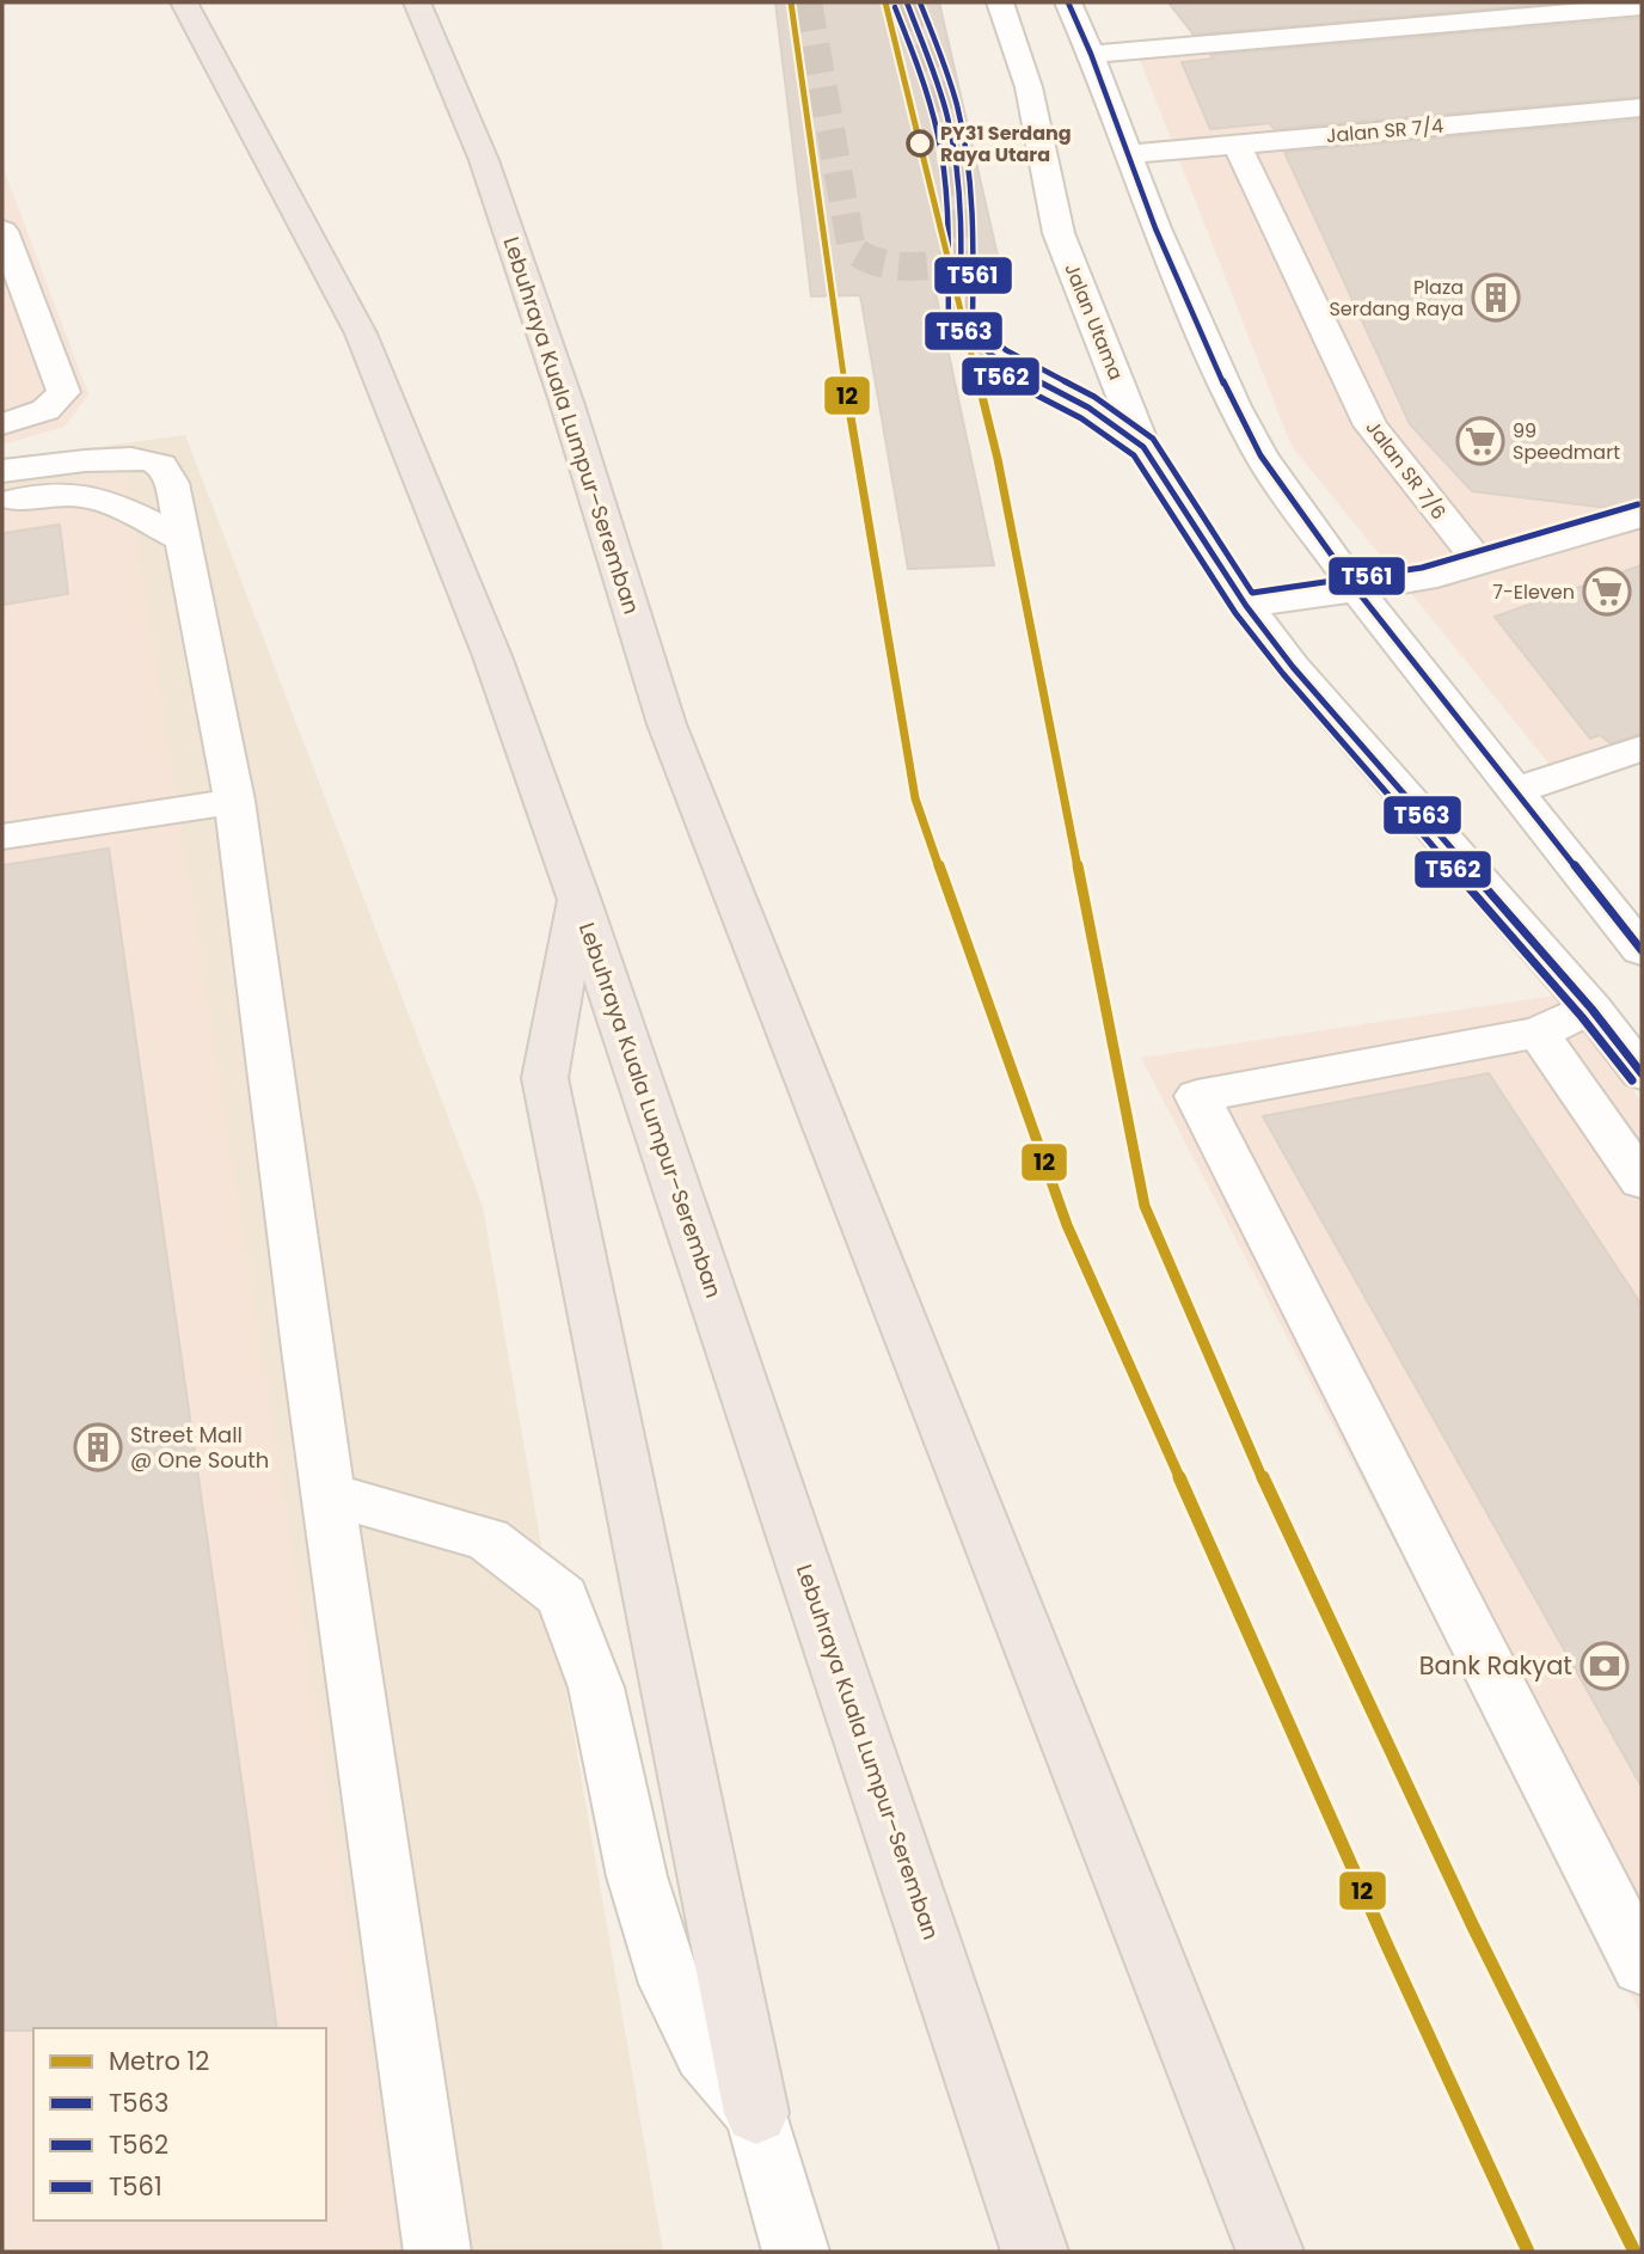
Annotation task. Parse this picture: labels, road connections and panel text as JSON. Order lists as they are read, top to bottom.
{
  "streets": {
    "highway": ["Lebuhraya Kuala Lumpur–Seremban"],
    "street": ["Jalan SR 7/4", "Jalan Utama", "Jalan SR 7/6"]
  },
  "crossings": [
    ["Jalan SR 7/4", "Jalan SR 7/6"]
  ],
  "places": {
    "other": ["PY31 Serdang Raya Utara"],
    "building": ["Plaza Serdang Raya", "Street Mall @ One South"],
    "supermarket": ["99 Speedmart", "7-Eleven"],
    "bank": ["Bank Rakyat"]
  },
  "lines": [
    "metro line 12",
    "transit line T563",
    "transit line T561",
    "transit line T562"
  ],
  "legend": [
    "Metro 12",
    "T563",
    "T562",
    "T561"
  ]
}
